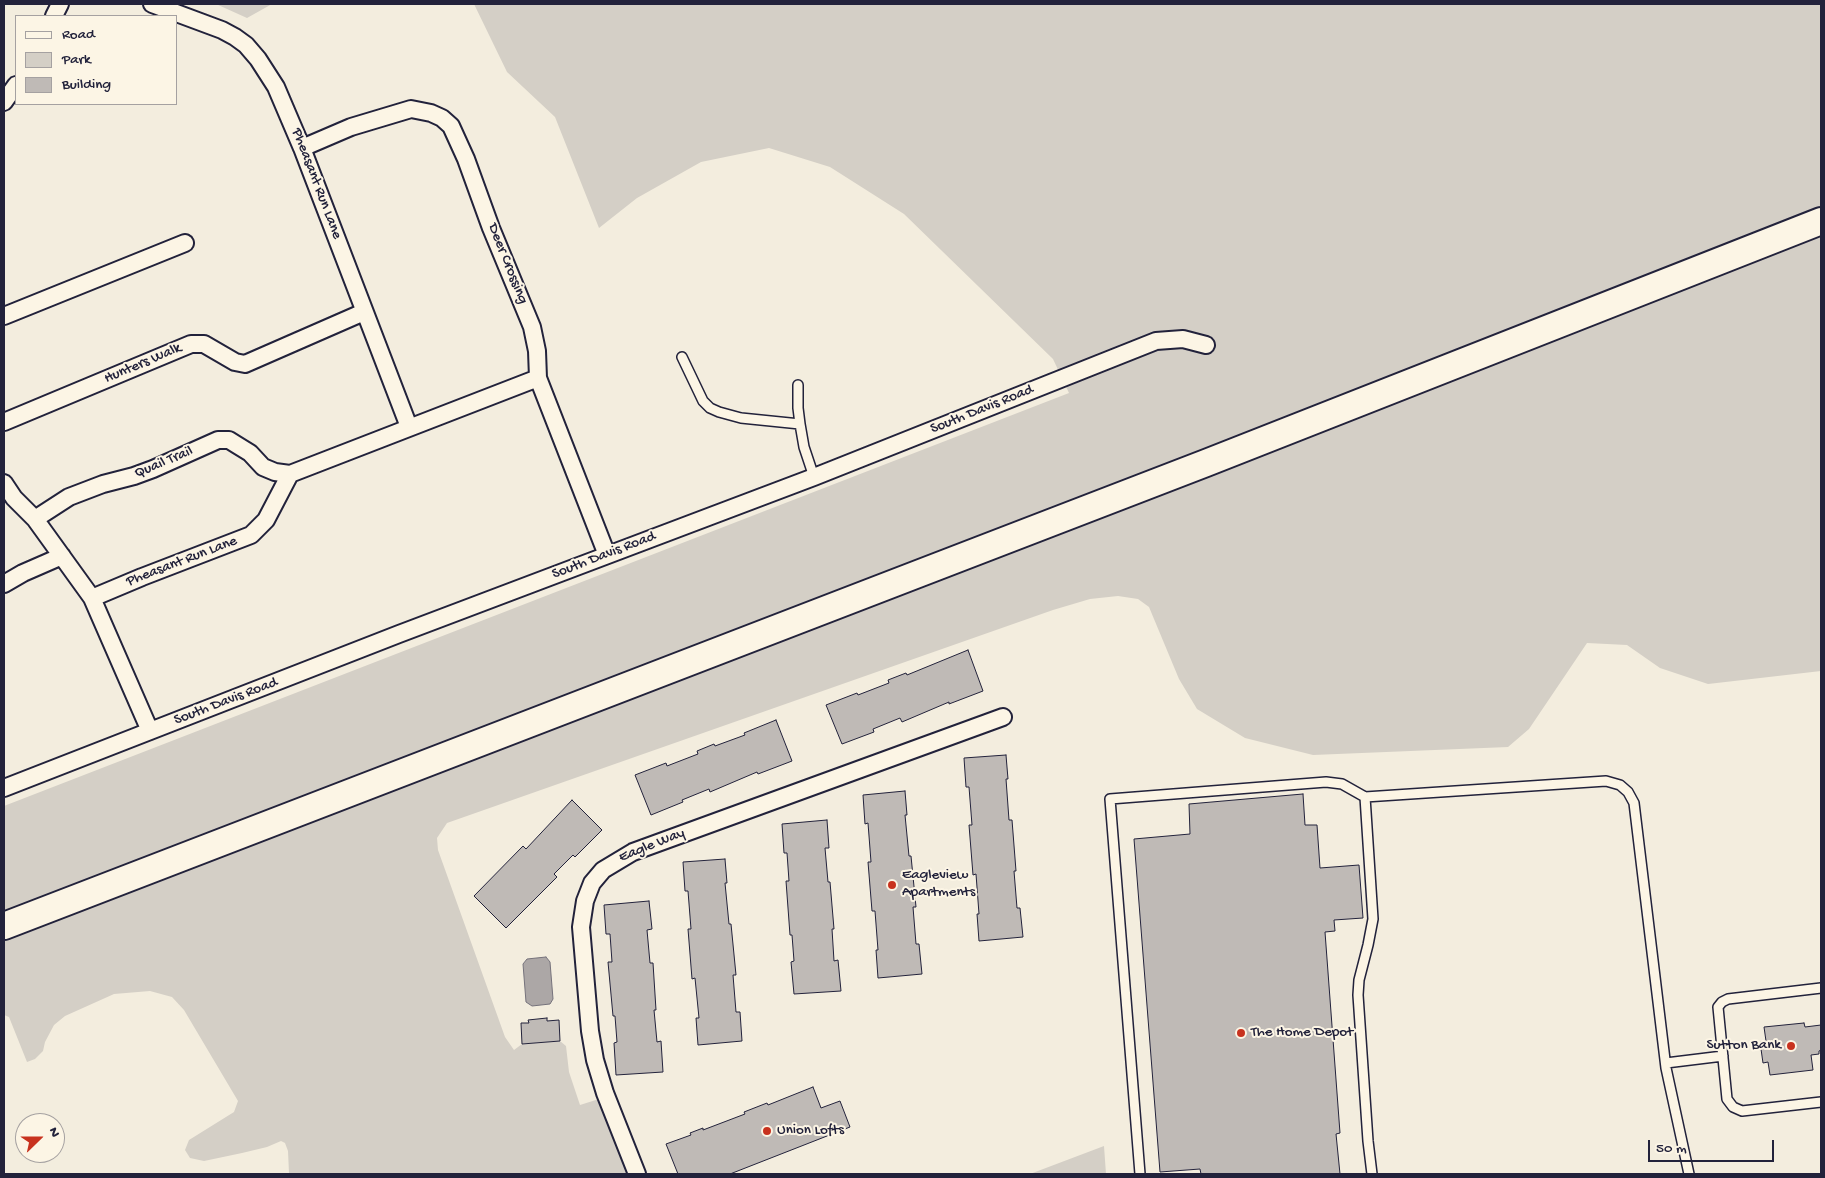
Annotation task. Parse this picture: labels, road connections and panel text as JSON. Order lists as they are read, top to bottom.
{
  "streets": {
    "street": [
      "Pheasant Run Lane",
      "Deer Crossing",
      "Hunters Walk",
      "South Davis Road",
      "Quail Trail",
      "Eagle Way"
    ]
  },
  "crossings": [
    ["Pheasant Run Lane", "Deer Crossing"],
    ["Pheasant Run Lane", "Hunters Walk"],
    ["Pheasant Run Lane", "Quail Trail"],
    ["Deer Crossing", "South Davis Road"]
  ],
  "places": [
    "Eagleview Apartments",
    "The Home Depot",
    "Sutton Bank",
    "Union Lofts"
  ],
  "legend": ["Road", "Park", "Building"],
  "scale_bar": "50 m",
  "north": "right"
}
